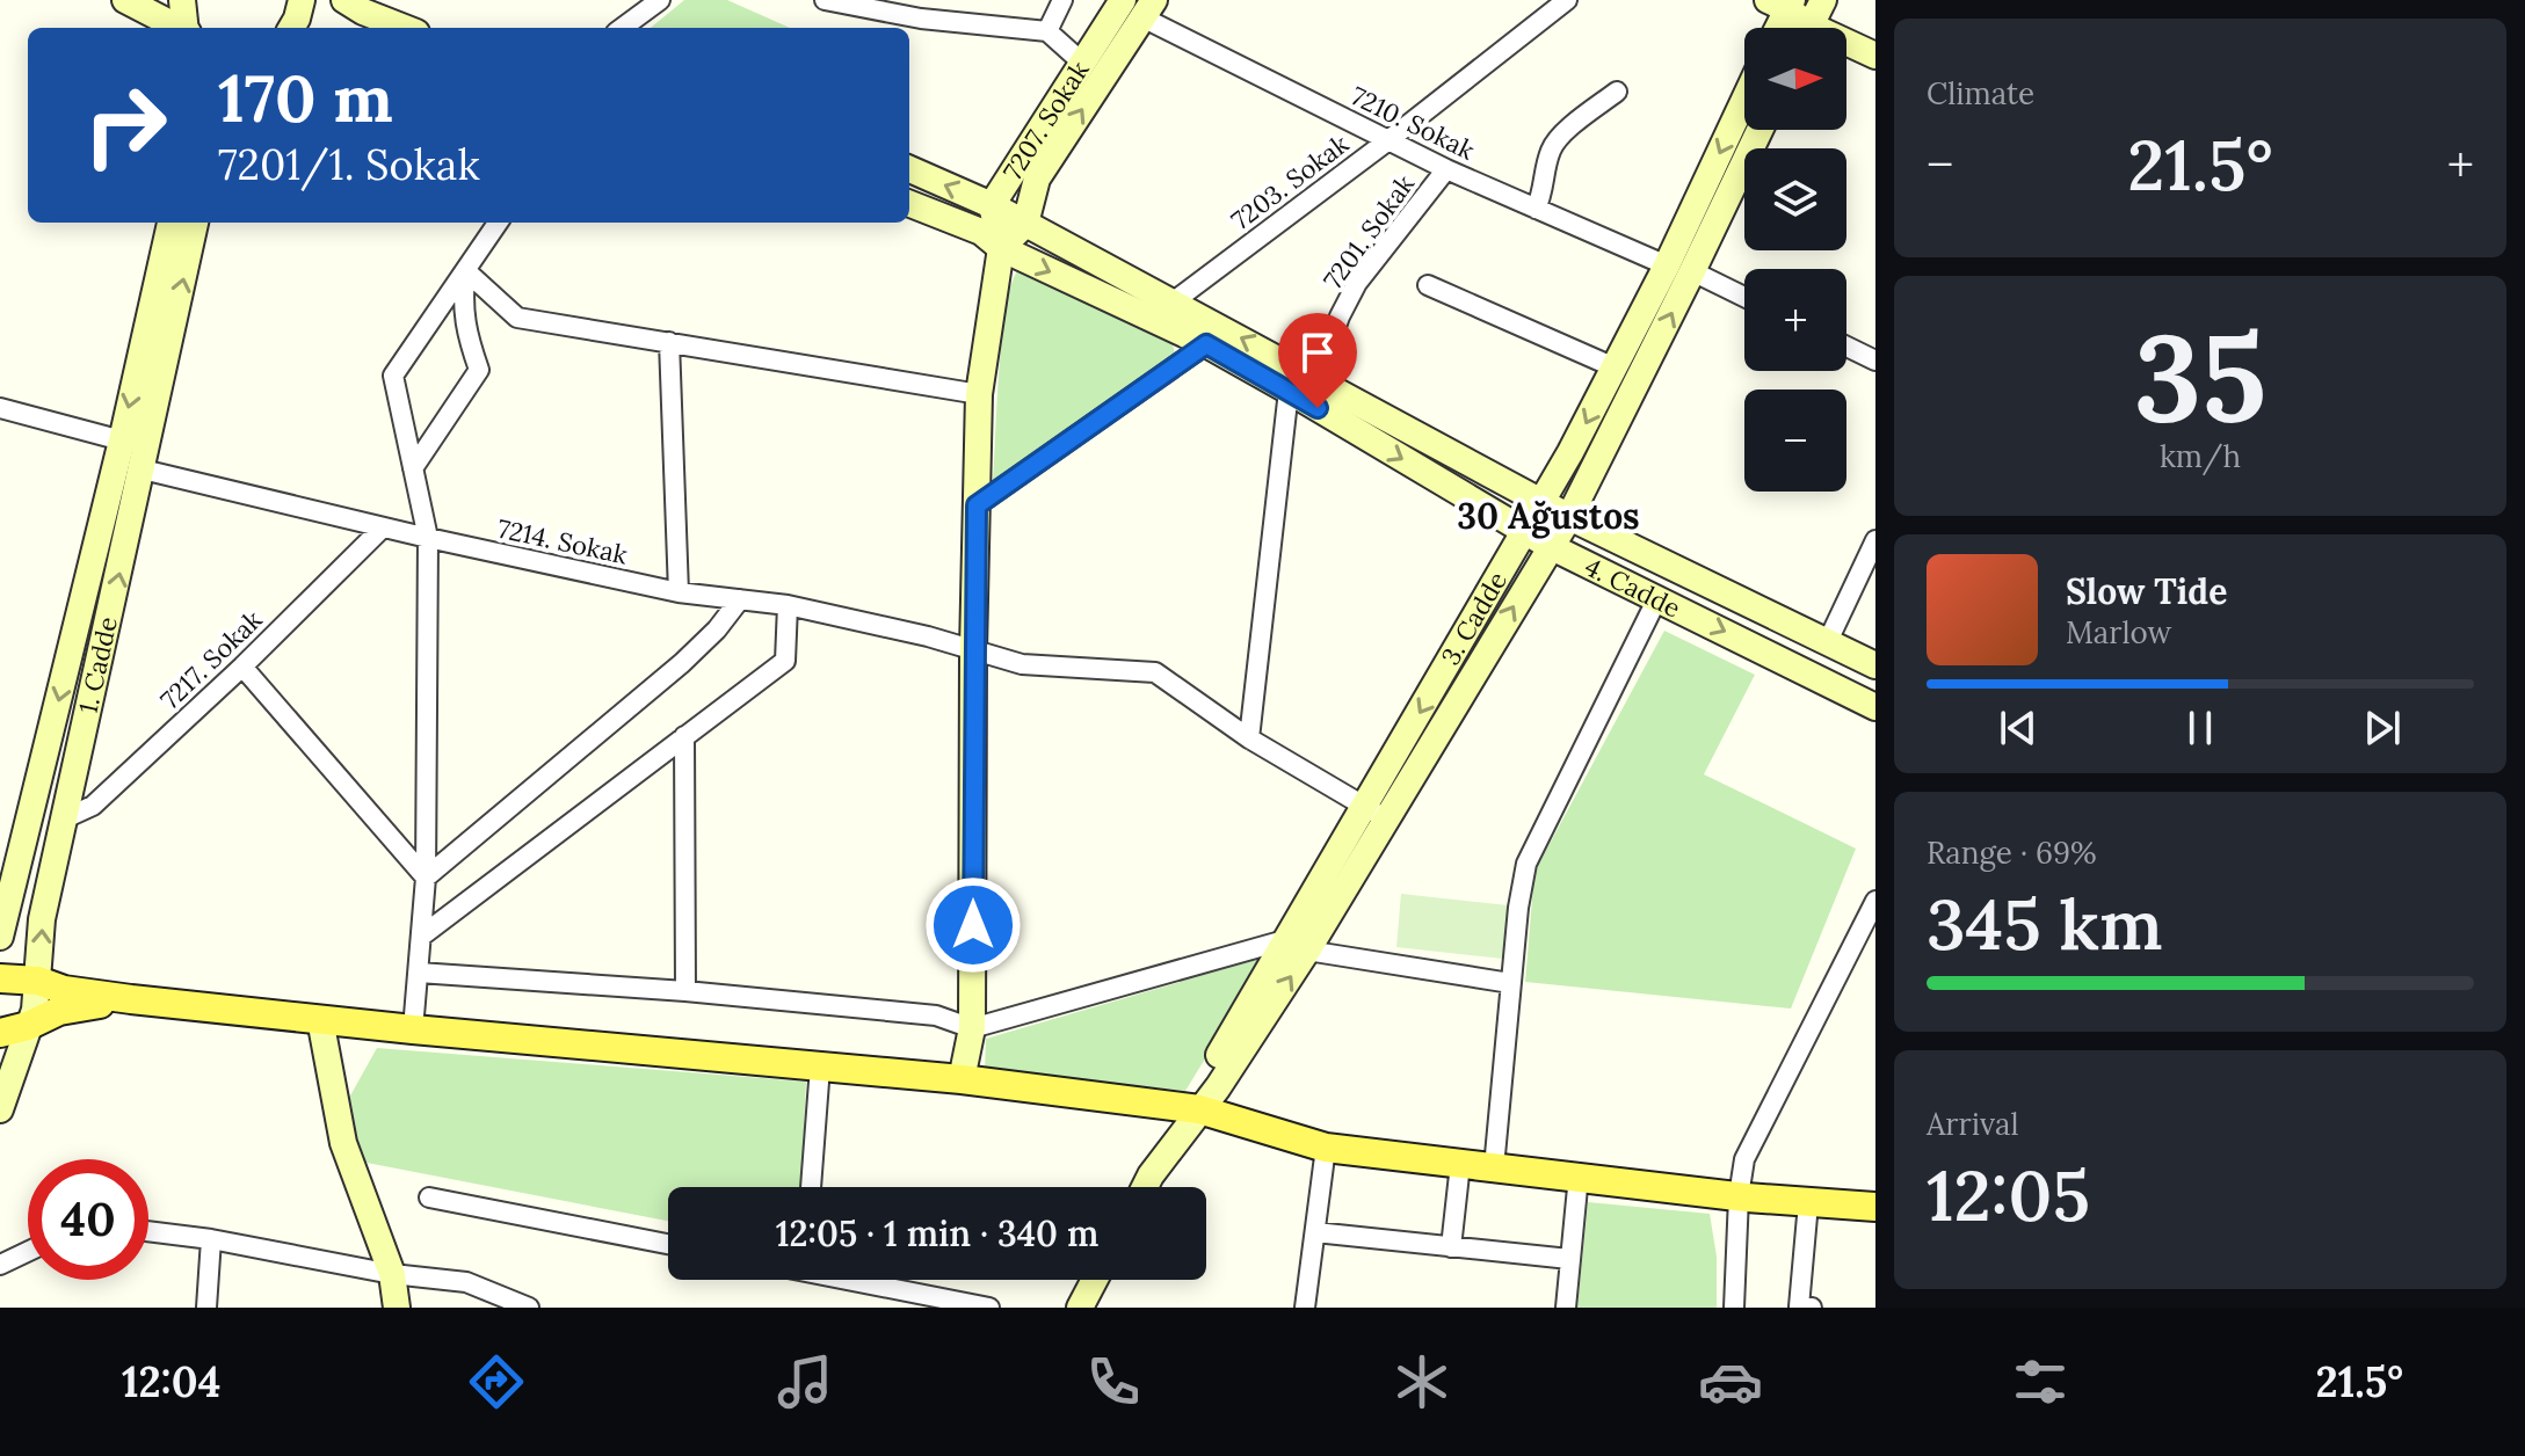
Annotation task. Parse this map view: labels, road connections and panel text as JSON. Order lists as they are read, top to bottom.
{
  "streets": {
    "street": [
      "7207. Sokak",
      "7210. Sokak",
      "7203. Sokak",
      "7201. Sokak",
      "7214. Sokak",
      "4. Cadde",
      "3. Cadde",
      "7217. Sokak",
      "1. Cadde"
    ]
  },
  "crossings": [
    ["7207. Sokak", "7210. Sokak"],
    ["7207. Sokak", "4. Cadde"],
    ["7210. Sokak", "7203. Sokak"],
    ["7210. Sokak", "7201. Sokak"],
    ["7210. Sokak", "3. Cadde"],
    ["7203. Sokak", "4. Cadde"],
    ["7201. Sokak", "4. Cadde"],
    ["7214. Sokak", "3. Cadde"],
    ["7214. Sokak", "7217. Sokak"],
    ["7214. Sokak", "1. Cadde"],
    ["4. Cadde", "3. Cadde"],
    ["7217. Sokak", "1. Cadde"]
  ],
  "districts": ["30 Ağustos"],
  "north": "right",
  "page": {
    "tile": [
      "Climate",
      ["35", "km/h"],
      ["Range · 69%", "345 km"],
      ["Arrival", "12:05"]
    ],
    "map_buttons": ["+", "−"],
    "turn": ["170 m", "7201/1. Sokak"],
    "heat": ["−", "21.5°", "+"],
    "song": ["Slow Tide", "Marlow"],
    "limit": "40",
    "trip": "12:05 · 1 min · 340 m",
    "tabs": ["12:04", "21.5°"]
  }
}
